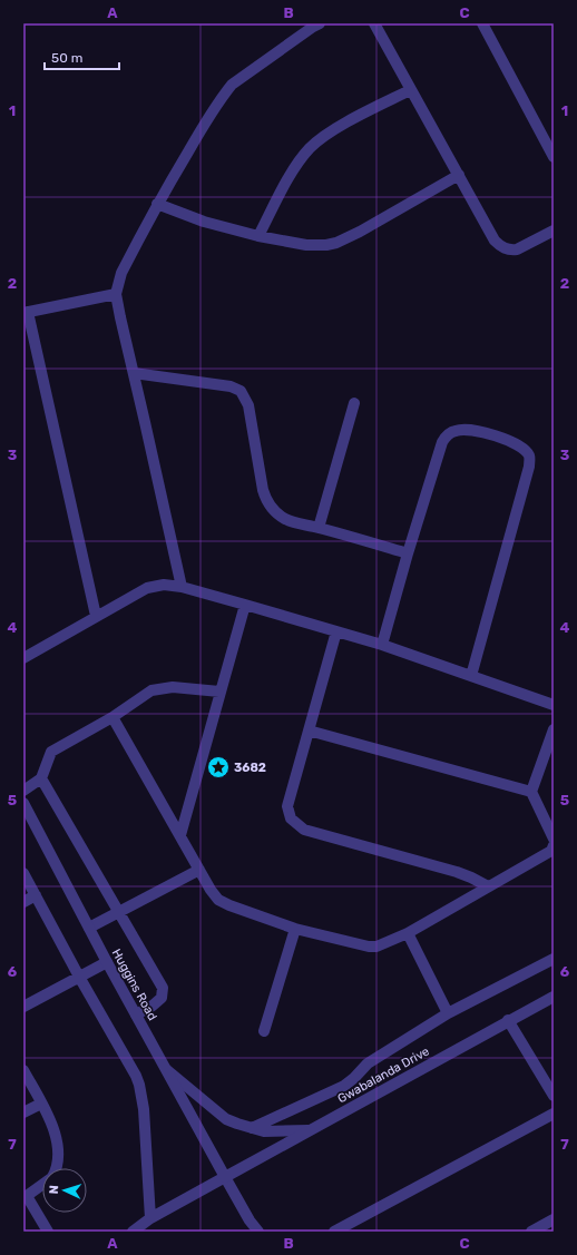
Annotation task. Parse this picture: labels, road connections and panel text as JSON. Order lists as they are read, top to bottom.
{
  "streets": {
    "street": ["Huggins Road", "Gwabalanda Drive"]
  },
  "crossings": [
    ["Huggins Road", "Gwabalanda Drive"]
  ],
  "places": {
    "place": ["3682"]
  },
  "scale_bar": "50 m",
  "north": "left",
  "grid": {
    "columns": ["A", "B", "C"],
    "rows": [
      "1",
      "2",
      "3",
      "4",
      "5",
      "6",
      "7"
    ]
  }
}
